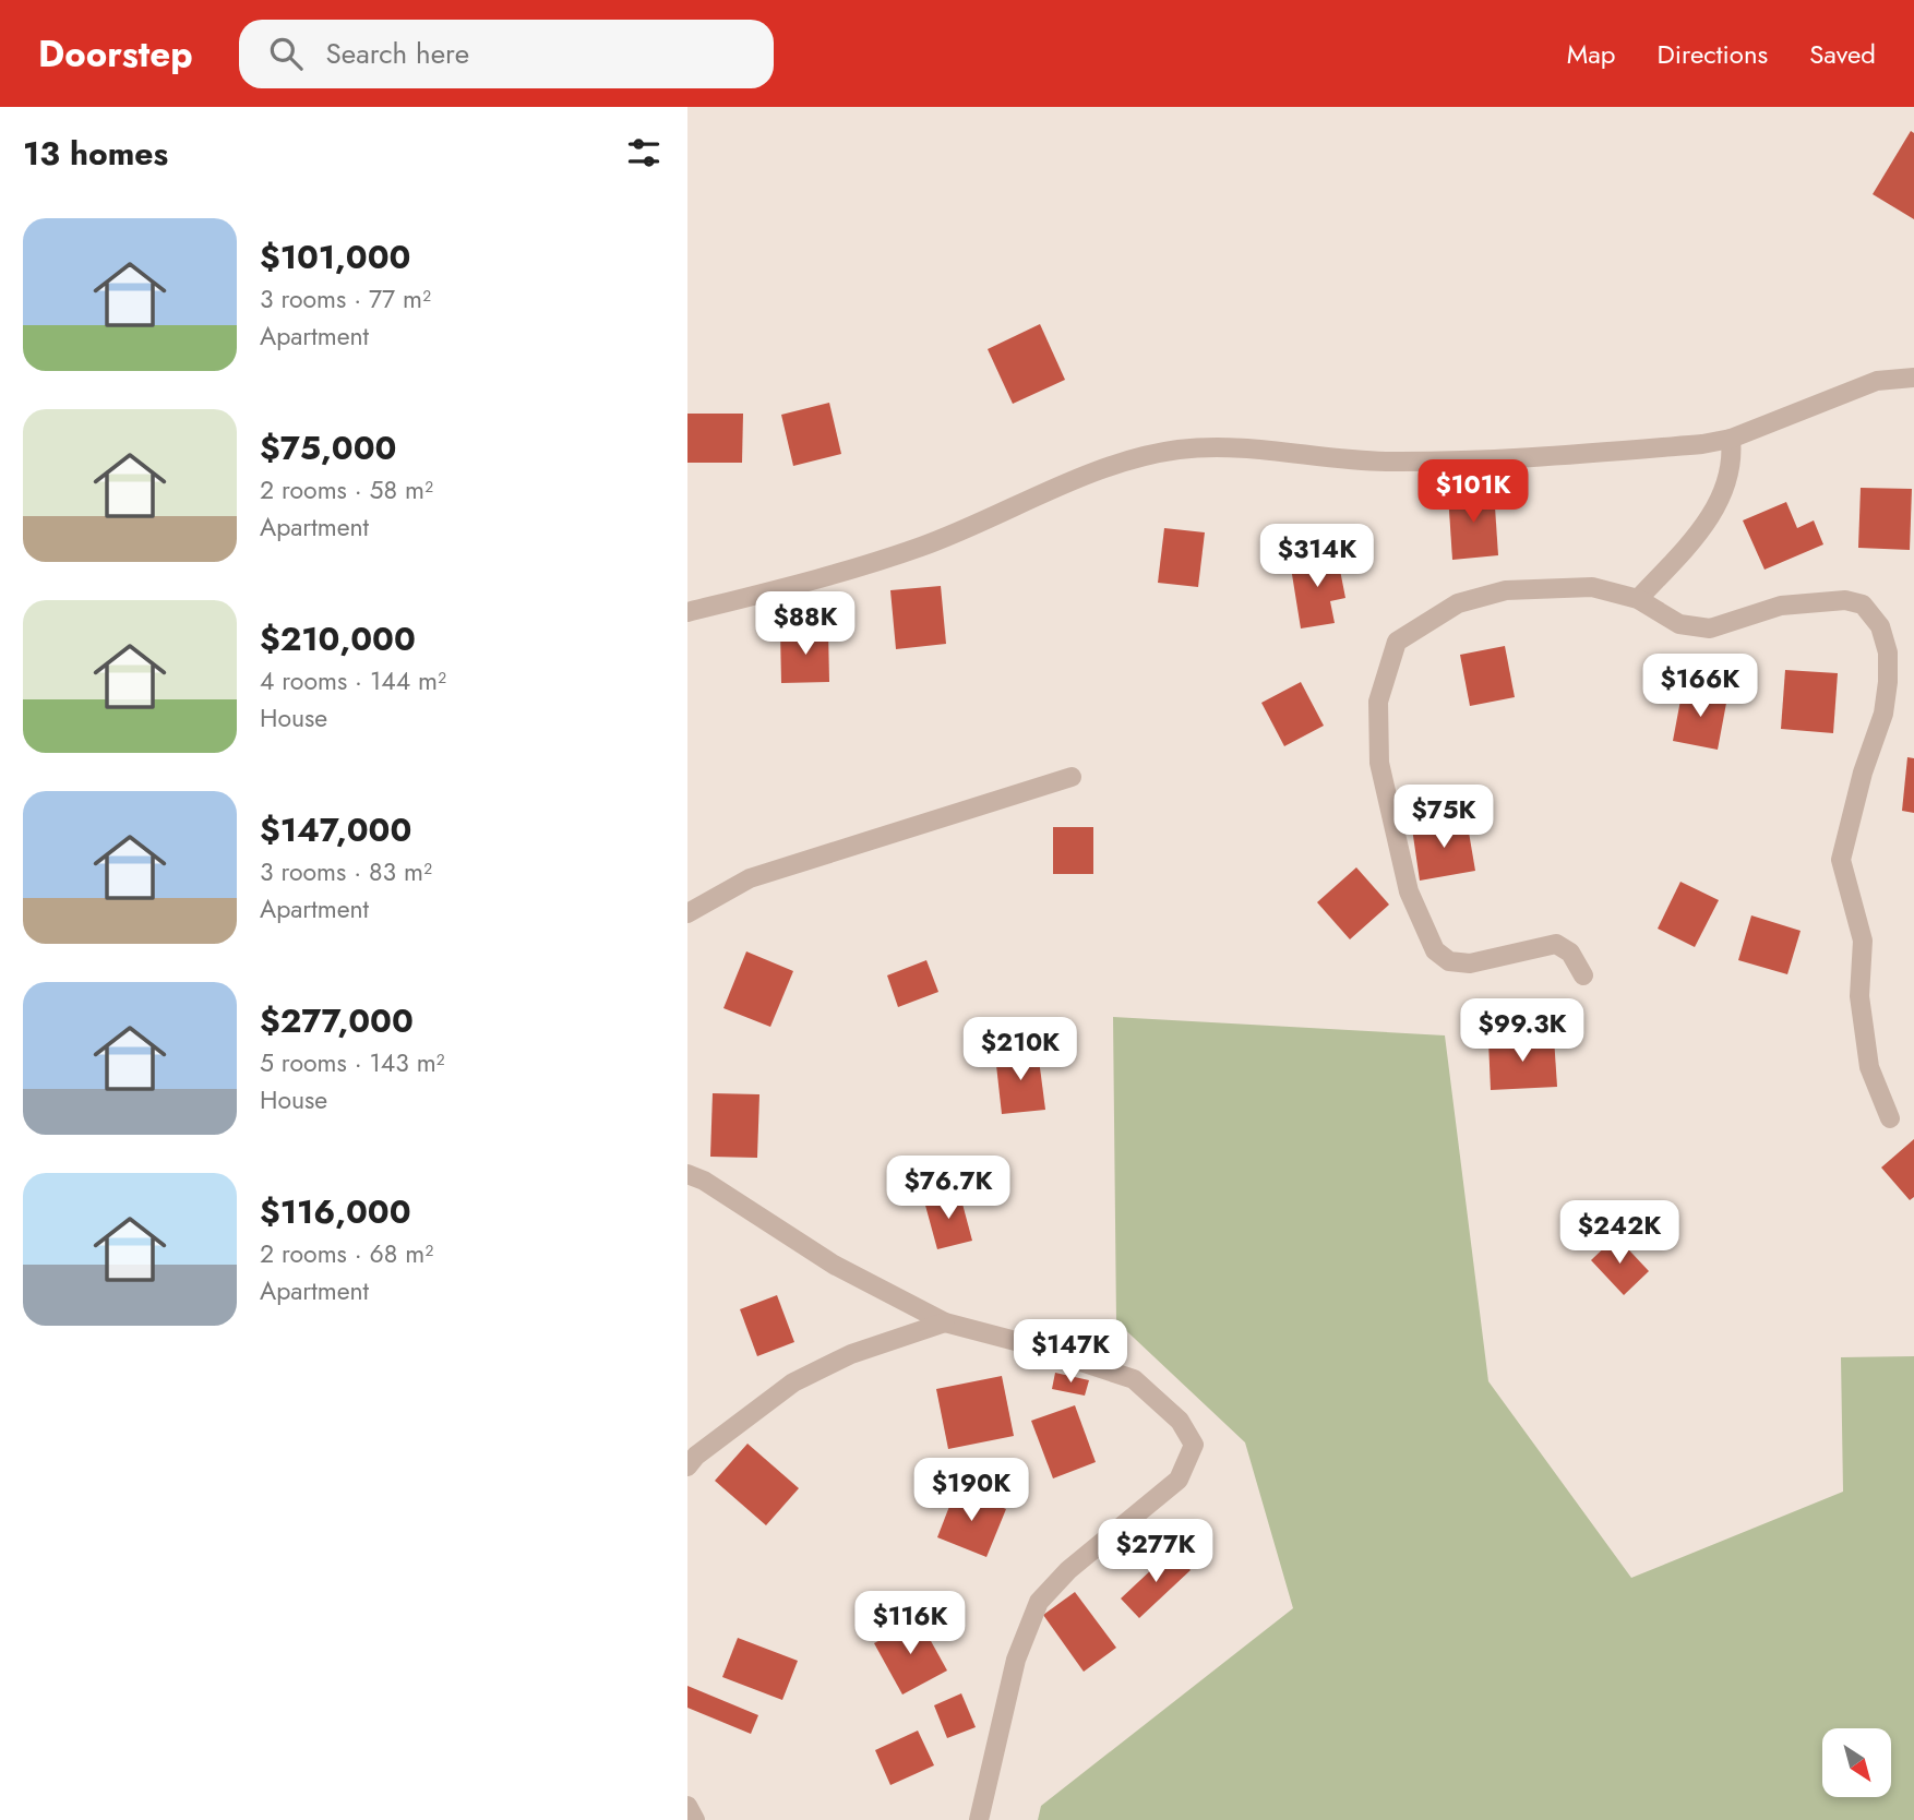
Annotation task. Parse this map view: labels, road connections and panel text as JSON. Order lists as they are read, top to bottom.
{
  "north": "bottom right",
  "page": {
    "header": "Doorstep",
    "search": "Search here",
    "nav": ["Map", "Directions", "Saved"],
    "heading": "13 homes",
    "list": [
      {
        "name": "$101,000",
        "note": "3 rooms · 77 m² · Apartment"
      },
      {
        "name": "$75,000",
        "note": "2 rooms · 58 m² · Apartment"
      },
      {
        "name": "$210,000",
        "note": "4 rooms · 144 m² · House"
      },
      {
        "name": "$147,000",
        "note": "3 rooms · 83 m² · Apartment"
      },
      {
        "name": "$277,000",
        "note": "5 rooms · 143 m² · House"
      },
      {
        "name": "$116,000",
        "note": "2 rooms · 68 m² · Apartment"
      }
    ],
    "price": [
      "$101K",
      "$314K",
      "$88K",
      "$166K",
      "$75K",
      "$99.3K",
      "$210K",
      "$76.7K",
      "$242K",
      "$147K",
      "$190K",
      "$277K",
      "$116K"
    ]
  }
}
